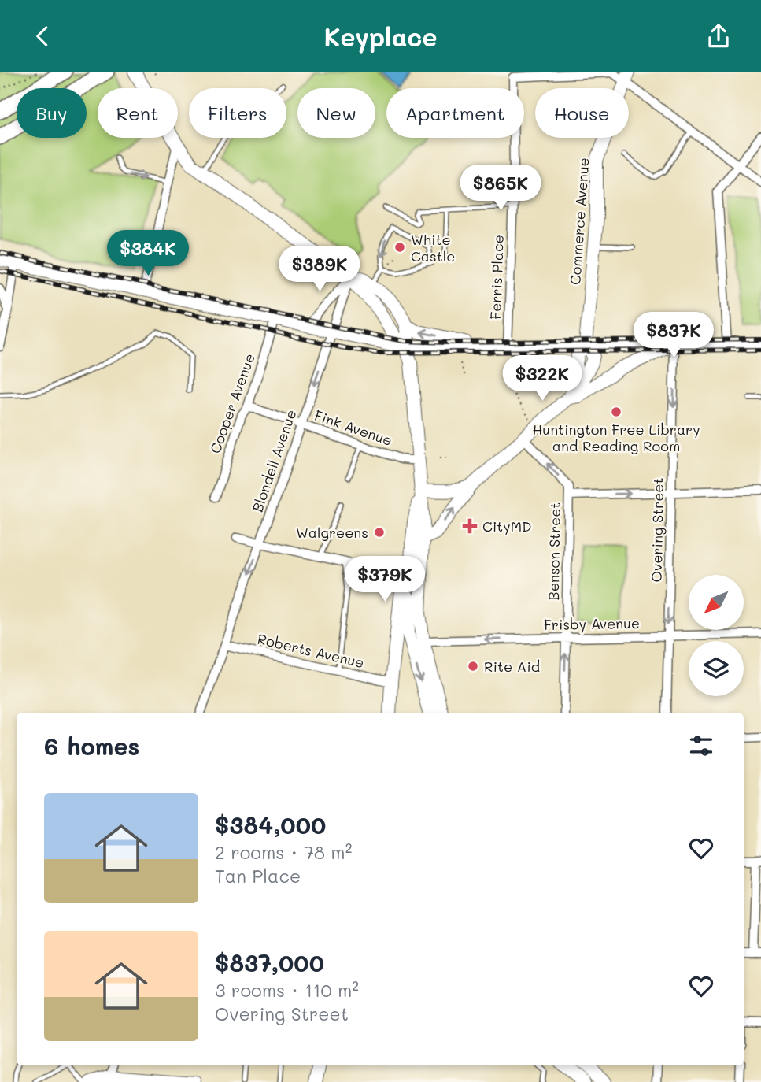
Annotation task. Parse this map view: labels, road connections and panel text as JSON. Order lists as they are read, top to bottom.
{
  "streets": {
    "main road": ["Commerce Avenue"],
    "street": [
      "Ferris Place",
      "Cooper Avenue",
      "Fink Avenue",
      "Blondell Avenue",
      "Overing Street",
      "Benson Street",
      "Frisby Avenue",
      "Roberts Avenue"
    ]
  },
  "crossings": [
    ["Commerce Avenue", "Ferris Place"],
    ["Cooper Avenue", "Fink Avenue"],
    ["Fink Avenue", "Blondell Avenue"],
    ["Blondell Avenue", "Roberts Avenue"],
    ["Overing Street", "Frisby Avenue"],
    ["Benson Street", "Frisby Avenue"]
  ],
  "one_way": [
    "Blondell Avenue",
    "Overing Street",
    "Benson Street",
    "Frisby Avenue"
  ],
  "places": {
    "other": [
      "White Castle",
      "Huntington Free Library and Reading Room",
      "Walgreens",
      "Rite Aid"
    ],
    "health": ["CityMD"]
  },
  "north": "bottom left",
  "page": {
    "header": "Keyplace",
    "chip": [
      "Buy",
      "Rent",
      "Filters",
      "New",
      "Apartment",
      "House"
    ],
    "price": [
      "$865K",
      "$384K",
      "$389K",
      "$837K",
      "$322K",
      "$379K"
    ],
    "heading": "6 homes",
    "list": [
      {
        "name": "$384,000",
        "note": "2 rooms · 78 m² · Tan Place"
      },
      {
        "name": "$837,000",
        "note": "3 rooms · 110 m² · Overing Street"
      }
    ]
  }
}
